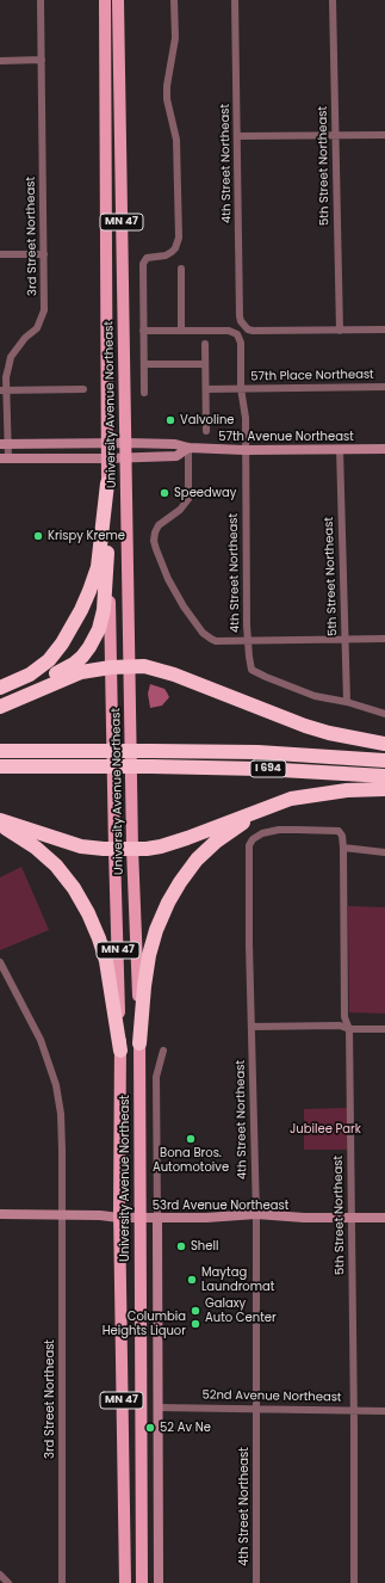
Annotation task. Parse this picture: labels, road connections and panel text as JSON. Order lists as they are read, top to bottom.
{
  "streets": {
    "highway": ["I 694"],
    "main road": ["MN 47", "University Avenue Northeast"],
    "street": [
      "4th Street Northeast",
      "5th Street Northeast",
      "3rd Street Northeast",
      "57th Place Northeast",
      "57th Avenue Northeast",
      "53rd Avenue Northeast",
      "52nd Avenue Northeast"
    ]
  },
  "crossings": [
    ["4th Street Northeast", "5th Street Northeast"],
    ["4th Street Northeast", "57th Place Northeast"],
    ["4th Street Northeast", "57th Avenue Northeast"],
    ["4th Street Northeast", "53rd Avenue Northeast"],
    ["4th Street Northeast", "52nd Avenue Northeast"],
    ["5th Street Northeast", "57th Avenue Northeast"],
    ["5th Street Northeast", "53rd Avenue Northeast"],
    ["5th Street Northeast", "52nd Avenue Northeast"],
    ["3rd Street Northeast", "57th Avenue Northeast"],
    ["3rd Street Northeast", "53rd Avenue Northeast"],
    ["University Avenue Northeast", "57th Avenue Northeast"],
    ["University Avenue Northeast", "53rd Avenue Northeast"]
  ],
  "parks": ["Jubilee Park"],
  "places": [
    "Valvoline",
    "Speedway",
    "Krispy Kreme",
    "Bona Bros. Automotoive",
    "Shell",
    "Maytag Laundromat",
    "Galaxy Auto Center",
    "Columbia Heights Liquor",
    "52 Av Ne"
  ]
}
